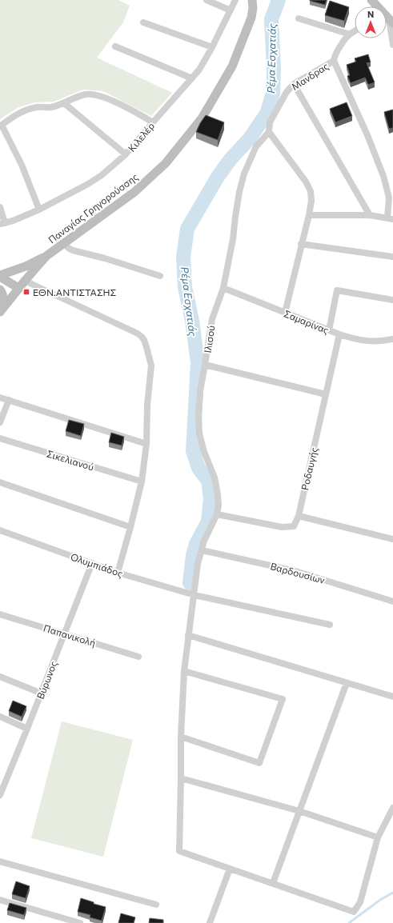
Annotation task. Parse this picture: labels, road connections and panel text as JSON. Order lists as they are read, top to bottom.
{
  "streets": {
    "street": [
      "Μανδρας",
      "Κιλελέρ",
      "Παναγίας Γρηγορούσσης",
      "Σαμαρίνας",
      "Ιλισού",
      "Σικελιανού",
      "Ροδαυγής",
      "Ολυμπιάδος",
      "Βαρδουσίων",
      "Παπανικολή",
      "Βύρωνος"
    ]
  },
  "crossings": [
    ["Μανδρας", "Ιλισού"],
    ["Σαμαρίνας", "Ιλισού"],
    ["Σαμαρίνας", "Ροδαυγής"],
    ["Ιλισού", "Ροδαυγής"],
    ["Ιλισού", "Ολυμπιάδος"],
    ["Ιλισού", "Βαρδουσίων"],
    ["Ολυμπιάδος", "Βύρωνος"],
    ["Παπανικολή", "Βύρωνος"]
  ],
  "water": ["Ρέμα Εσχατιάς"],
  "places": {
    "transit": ["ΕΘΝ.ΑΝΤΙΣΤΑΣΗΣ"]
  },
  "north": "top"
}
